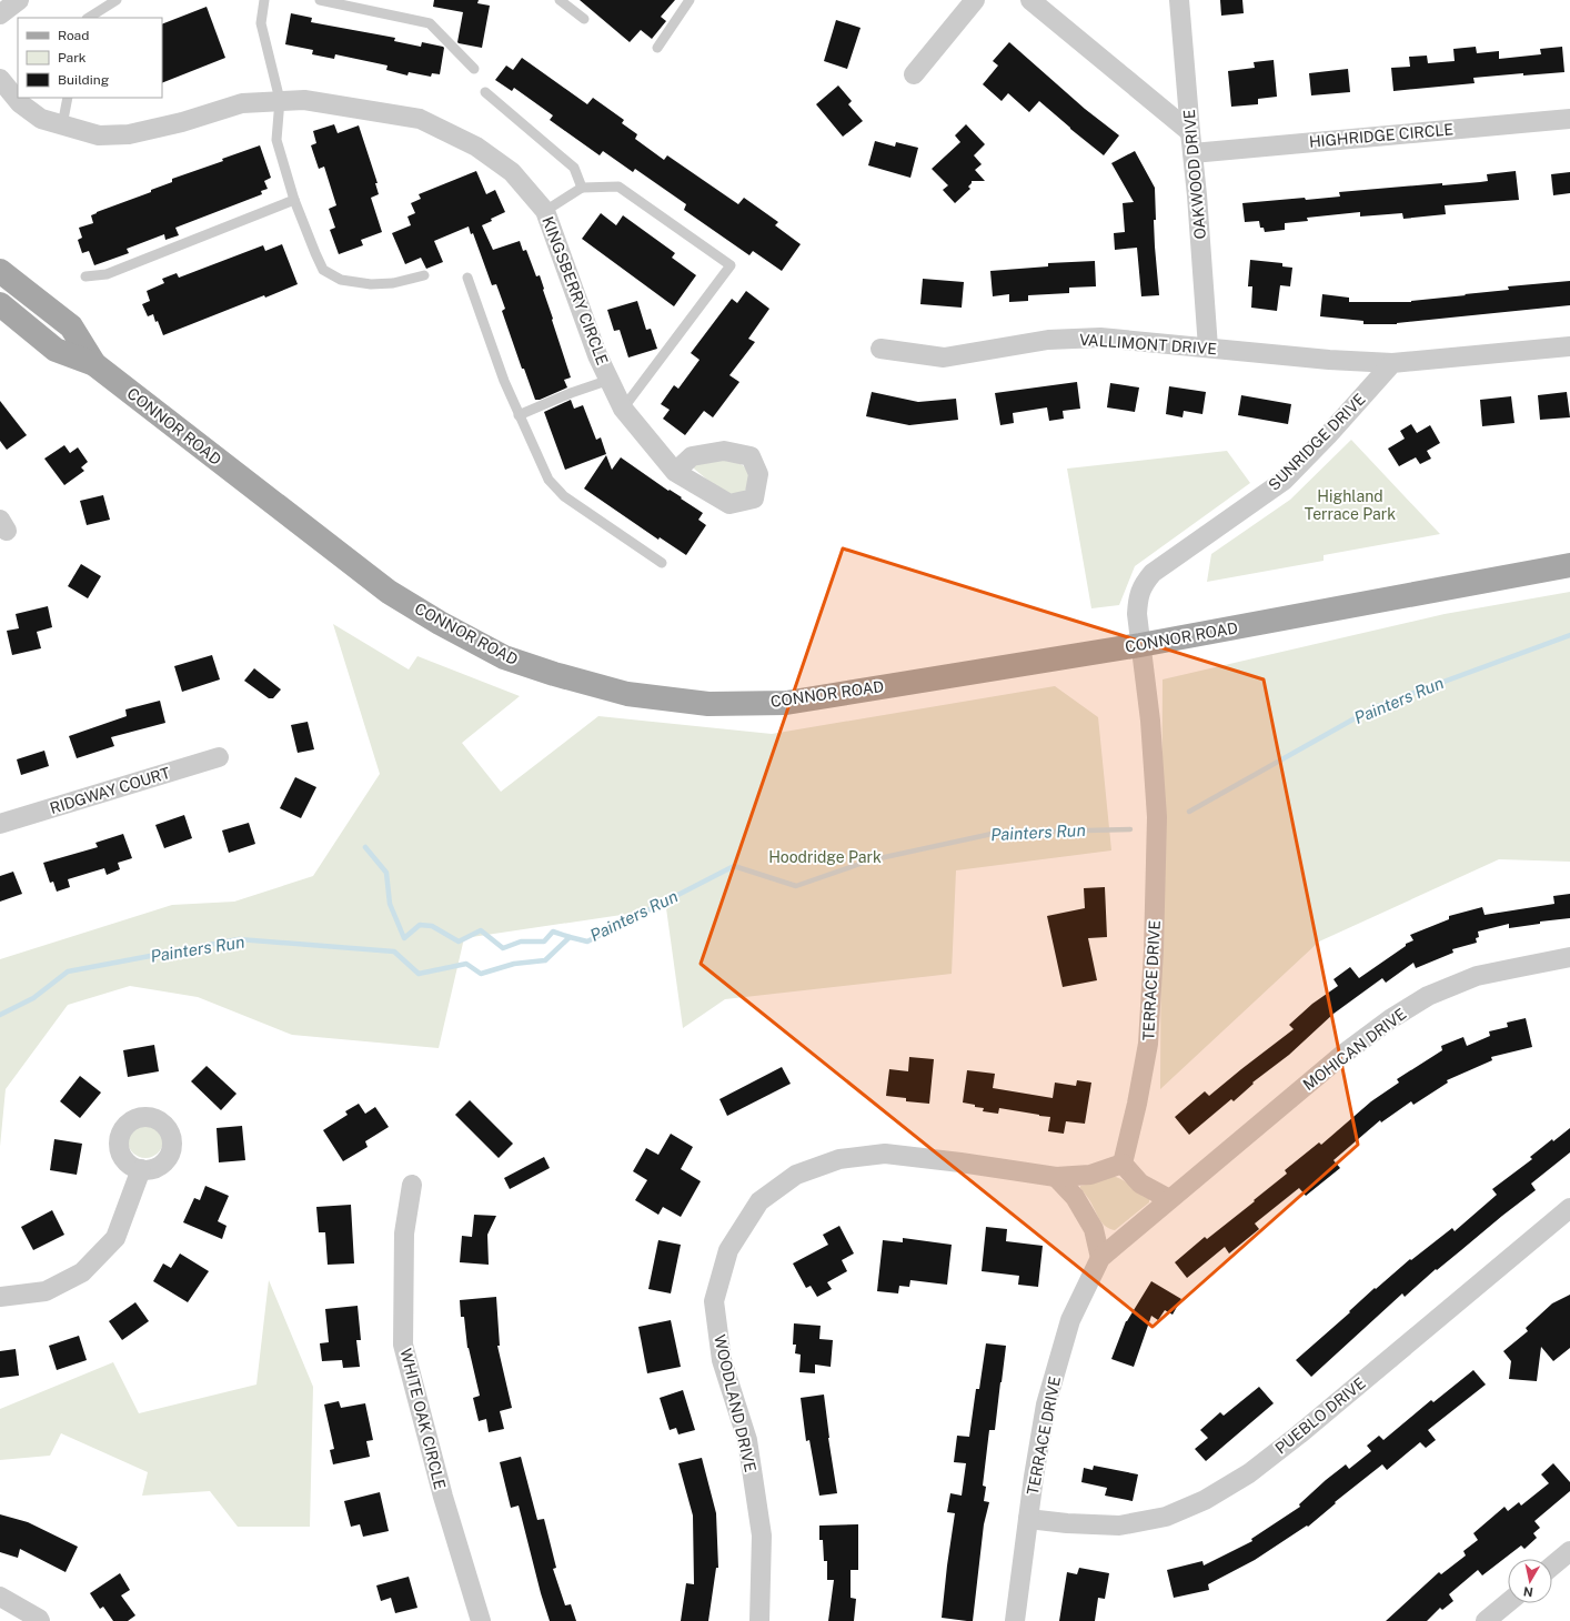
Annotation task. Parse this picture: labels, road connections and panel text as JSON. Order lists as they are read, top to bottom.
{
  "streets": {
    "main road": ["CONNOR ROAD"],
    "street": [
      "HIGHRIDGE CIRCLE",
      "OAKWOOD DRIVE",
      "KINGSBERRY CIRCLE",
      "VALLIMONT DRIVE",
      "SUNRIDGE DRIVE",
      "RIDGWAY COURT",
      "TERRACE DRIVE",
      "MOHICAN DRIVE",
      "WOODLAND DRIVE",
      "PUEBLO DRIVE",
      "WHITE OAK CIRCLE"
    ]
  },
  "crossings": [
    ["HIGHRIDGE CIRCLE", "OAKWOOD DRIVE"],
    ["OAKWOOD DRIVE", "VALLIMONT DRIVE"],
    ["VALLIMONT DRIVE", "SUNRIDGE DRIVE"],
    ["CONNOR ROAD", "SUNRIDGE DRIVE"],
    ["CONNOR ROAD", "TERRACE DRIVE"],
    ["SUNRIDGE DRIVE", "TERRACE DRIVE"],
    ["TERRACE DRIVE", "MOHICAN DRIVE"],
    ["TERRACE DRIVE", "WOODLAND DRIVE"],
    ["TERRACE DRIVE", "PUEBLO DRIVE"]
  ],
  "water": ["Painters Run"],
  "parks": ["Highland Terrace Park", "Hoodridge Park"],
  "legend": ["Road", "Park", "Building"],
  "north": "bottom"
}
